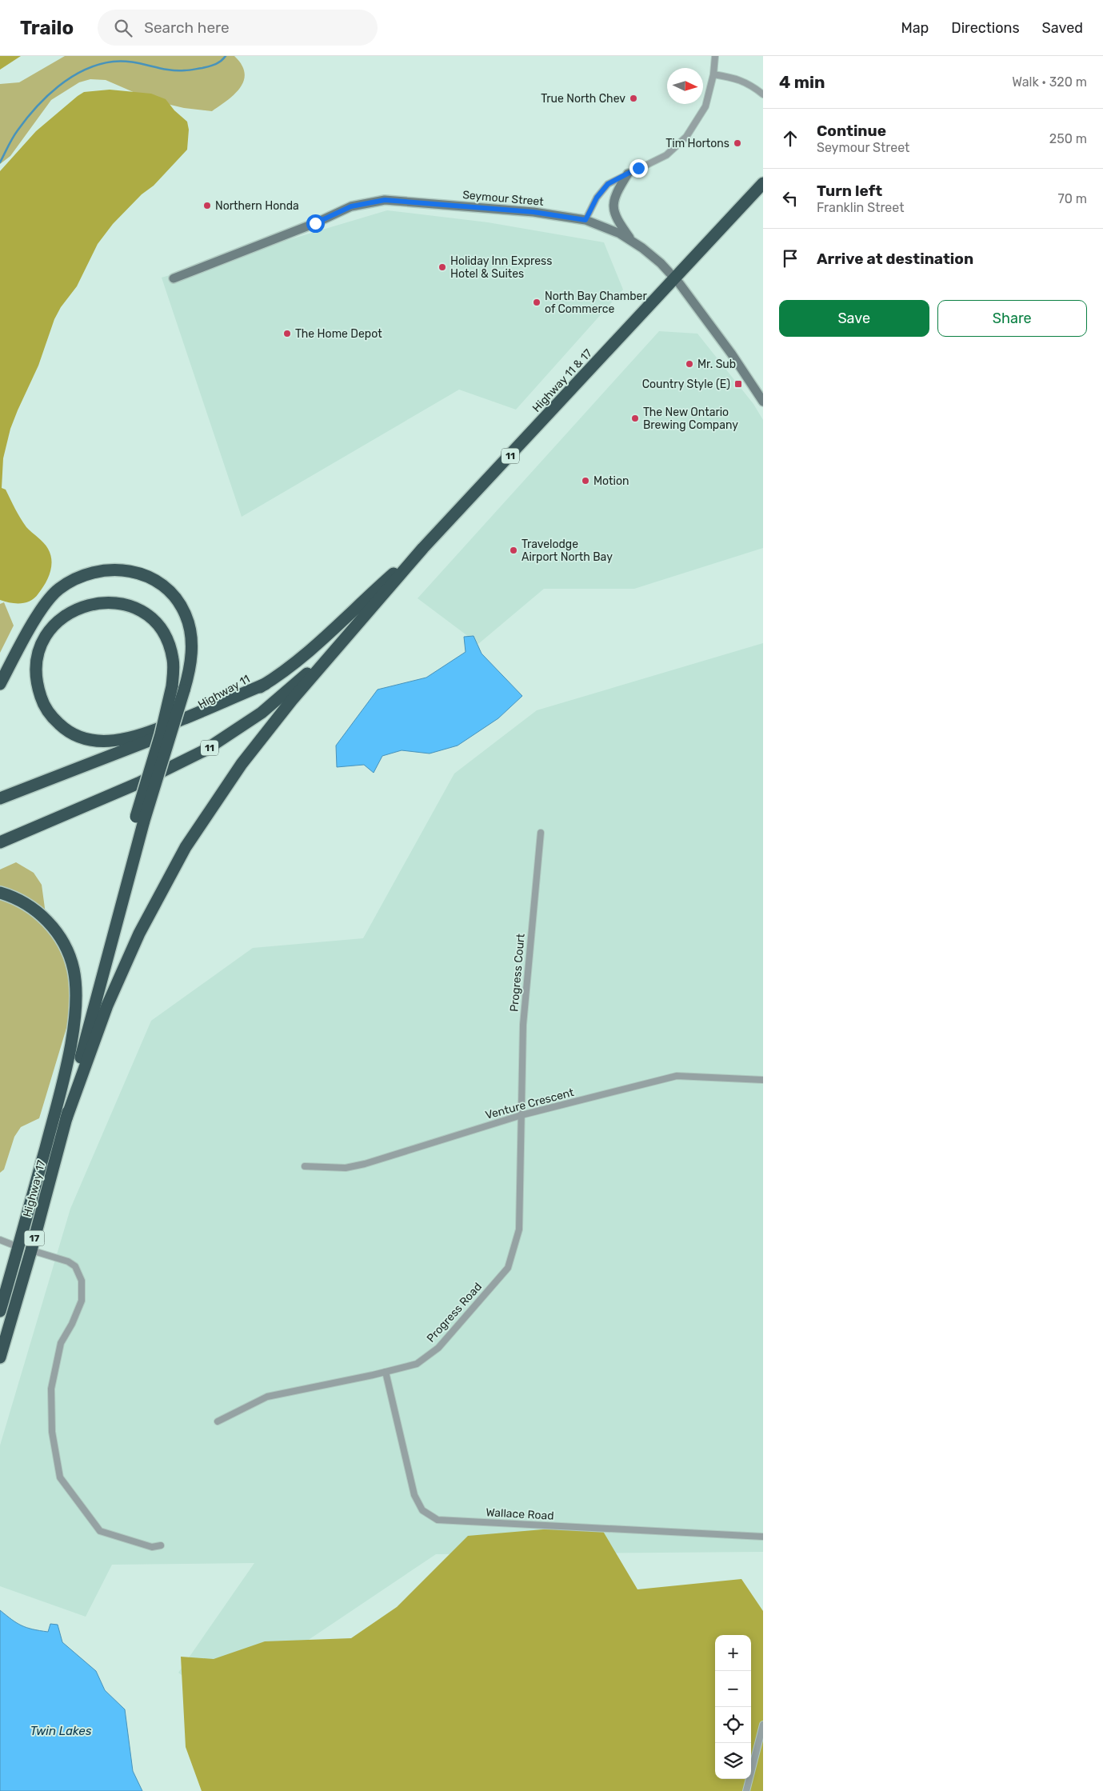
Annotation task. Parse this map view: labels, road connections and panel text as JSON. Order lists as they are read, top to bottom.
{
  "streets": {
    "highway": [
      "Highway 11 & 17",
      "11",
      "Highway 11",
      "Highway 17",
      "17"
    ],
    "street": [
      "Seymour Street",
      "Progress Court",
      "Venture Crescent",
      "Progress Road",
      "Wallace Road"
    ]
  },
  "crossings": [
    ["Seymour Street", "Highway 11 & 17"],
    ["Highway 11 & 17", "11"],
    ["Highway 11 & 17", "Highway 11"],
    ["11", "Highway 11"],
    ["Progress Court", "Venture Crescent"],
    ["Progress Court", "Progress Road"],
    ["Venture Crescent", "Progress Road"],
    ["Progress Road", "Wallace Road"]
  ],
  "water": ["Twin Lakes"],
  "places": {
    "other": [
      "True North Chev",
      "Tim Hortons",
      "Northern Honda",
      "Holiday Inn Express Hotel & Suites",
      "North Bay Chamber of Commerce",
      "The Home Depot",
      "Mr. Sub",
      "The New Ontario Brewing Company",
      "Motion",
      "Travelodge Airport North Bay"
    ],
    "transit": ["Country Style (E)"]
  },
  "north": "right",
  "page": {
    "header": "Trailo",
    "search": "Search here",
    "nav": ["Map", "Directions", "Saved"],
    "heading": ["4 min", "Walk · 320 m"],
    "list": [
      ["Continue", "Seymour Street", "250 m"],
      ["Turn left", "Franklin Street", "70 m"],
      "Arrive at destination"
    ],
    "buttons": ["Save", "Share"],
    "map_buttons": ["+", "−"]
  }
}
